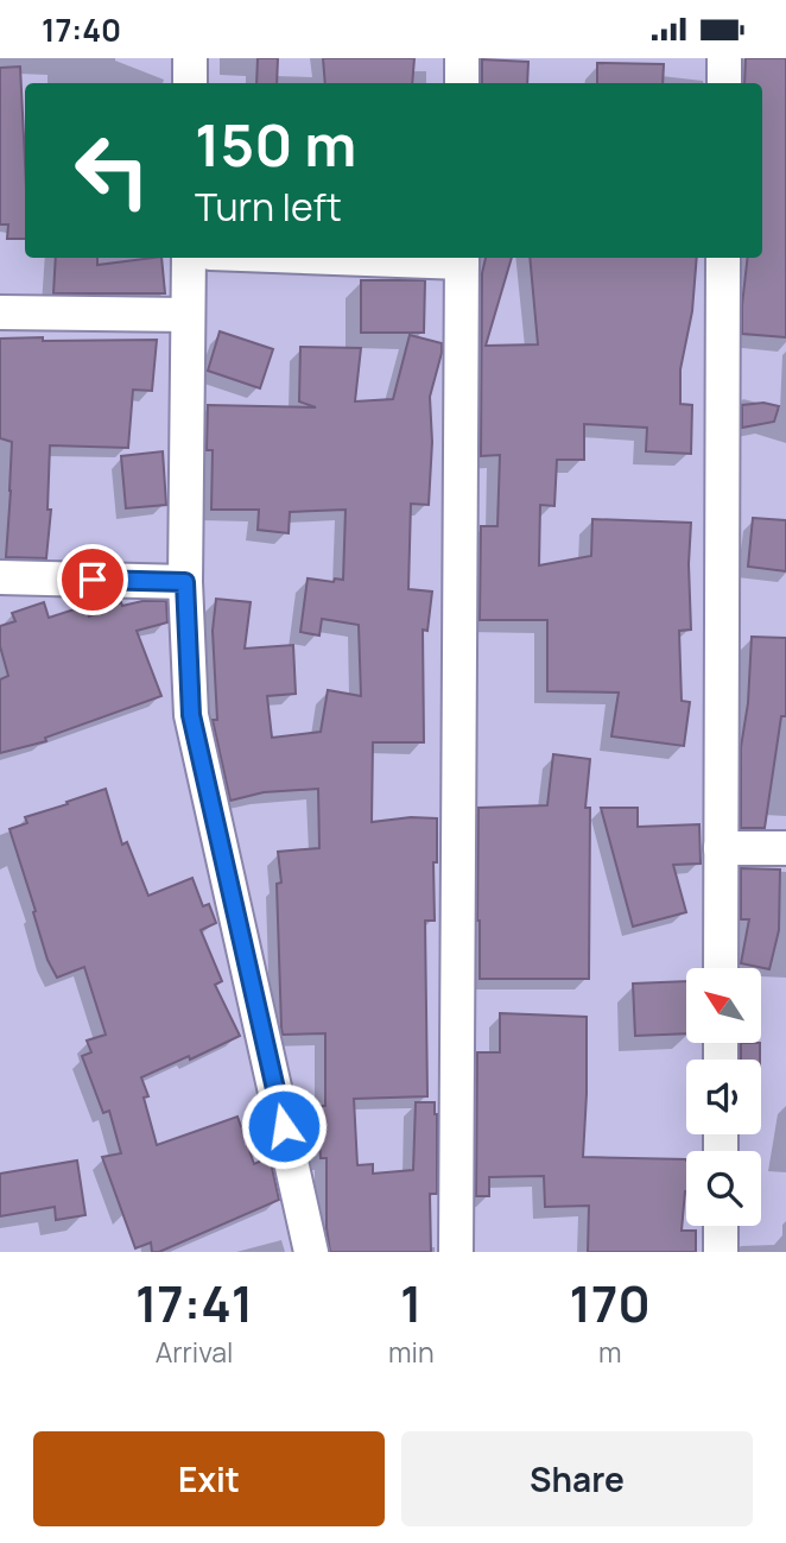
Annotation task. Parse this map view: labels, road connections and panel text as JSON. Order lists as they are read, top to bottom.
{
  "north": "top left",
  "page": {
    "status": "17:40",
    "turn": ["150 m", "Turn left"],
    "eta": [
      "17:41",
      "Arrival",
      "1",
      "min",
      "170",
      "m"
    ],
    "buttons": ["Exit", "Share"]
  }
}
